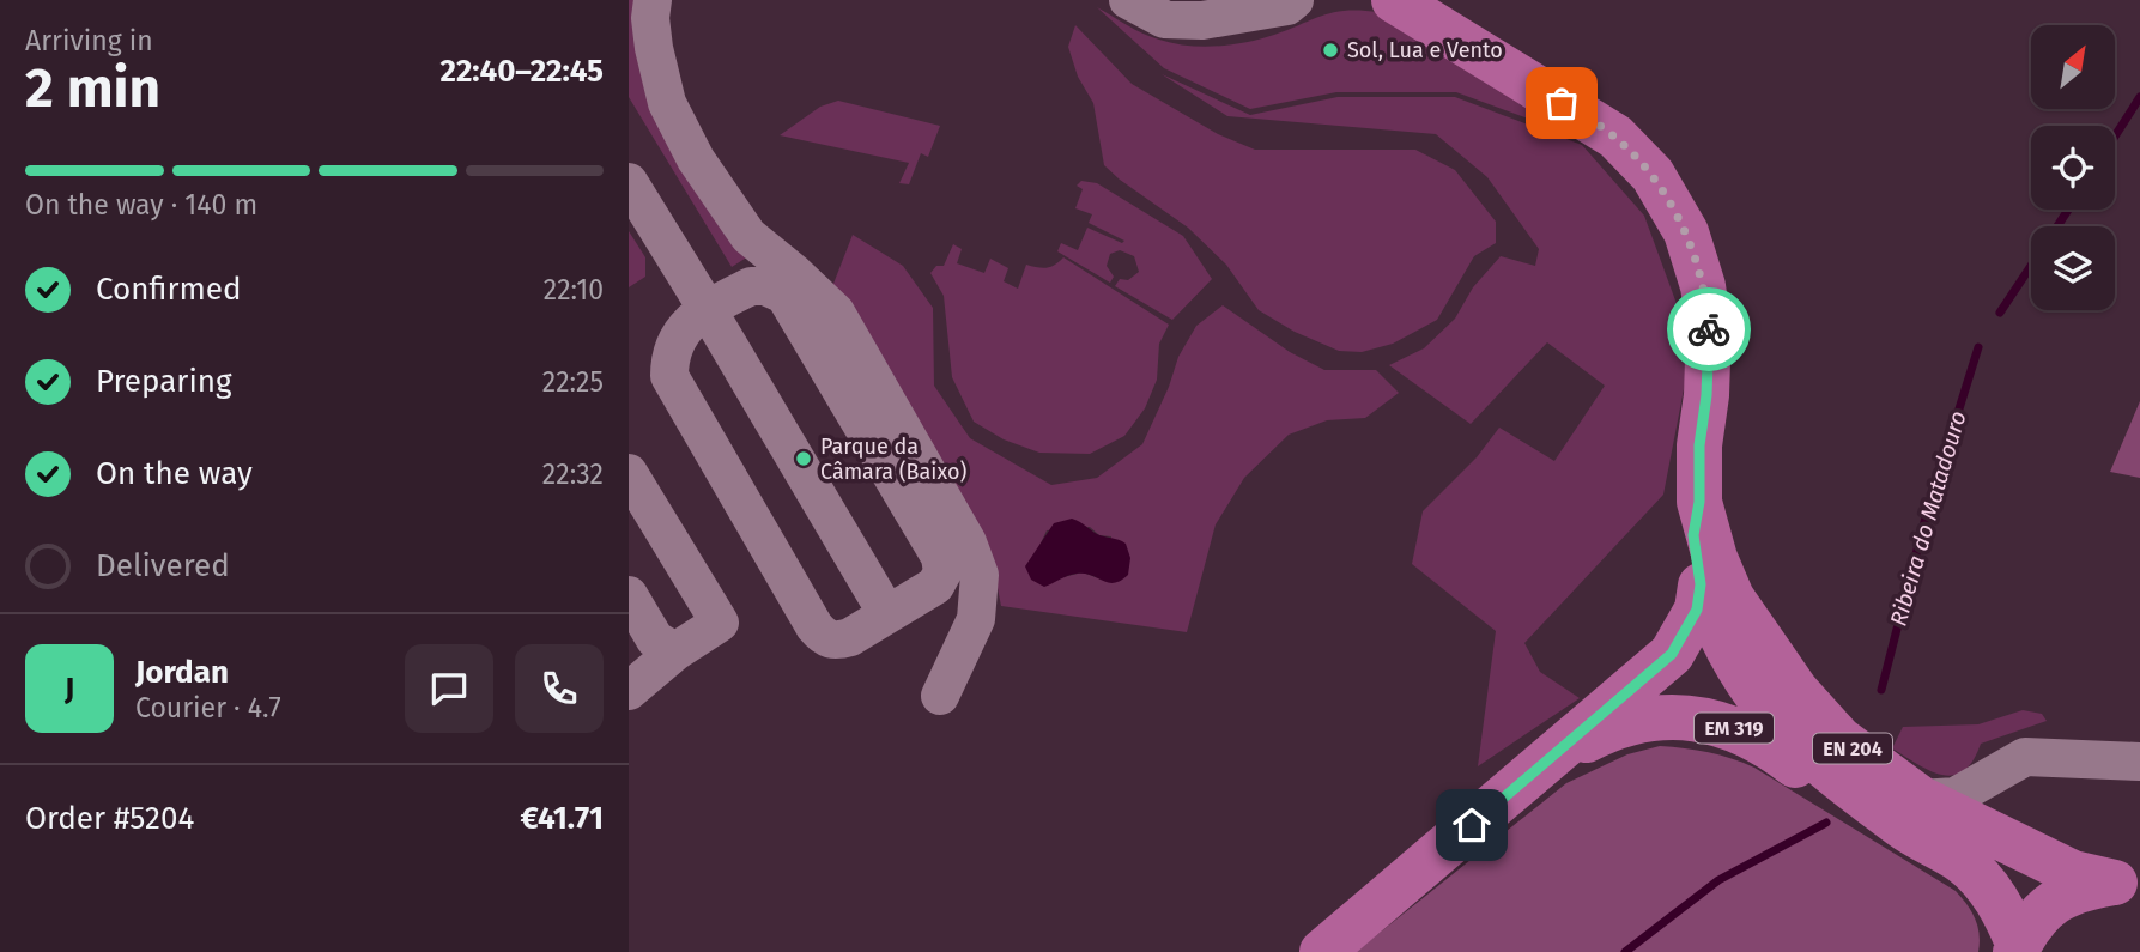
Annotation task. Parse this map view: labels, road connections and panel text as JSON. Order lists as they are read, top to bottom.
{
  "streets": {
    "main road": ["EM 319", "EN 204"]
  },
  "crossings": [
    ["EM 319", "EN 204"]
  ],
  "water": ["Ribeira do Matadouro"],
  "places": ["Sol, Lua e Vento", "Parque da Câmara (Baixo)"],
  "north": "top right",
  "page": {
    "heading": ["2 min", "Arriving in", "22:40–22:45"],
    "panel": [
      "Jordan",
      "Courier · 4.7",
      "Order #5204",
      "€41.71"
    ],
    "bar": "On the way · 140 m",
    "list": [
      ["Confirmed", "22:10"],
      ["Preparing", "22:25"],
      ["On the way", "22:32"],
      "Delivered"
    ],
    "round": "J"
  }
}
